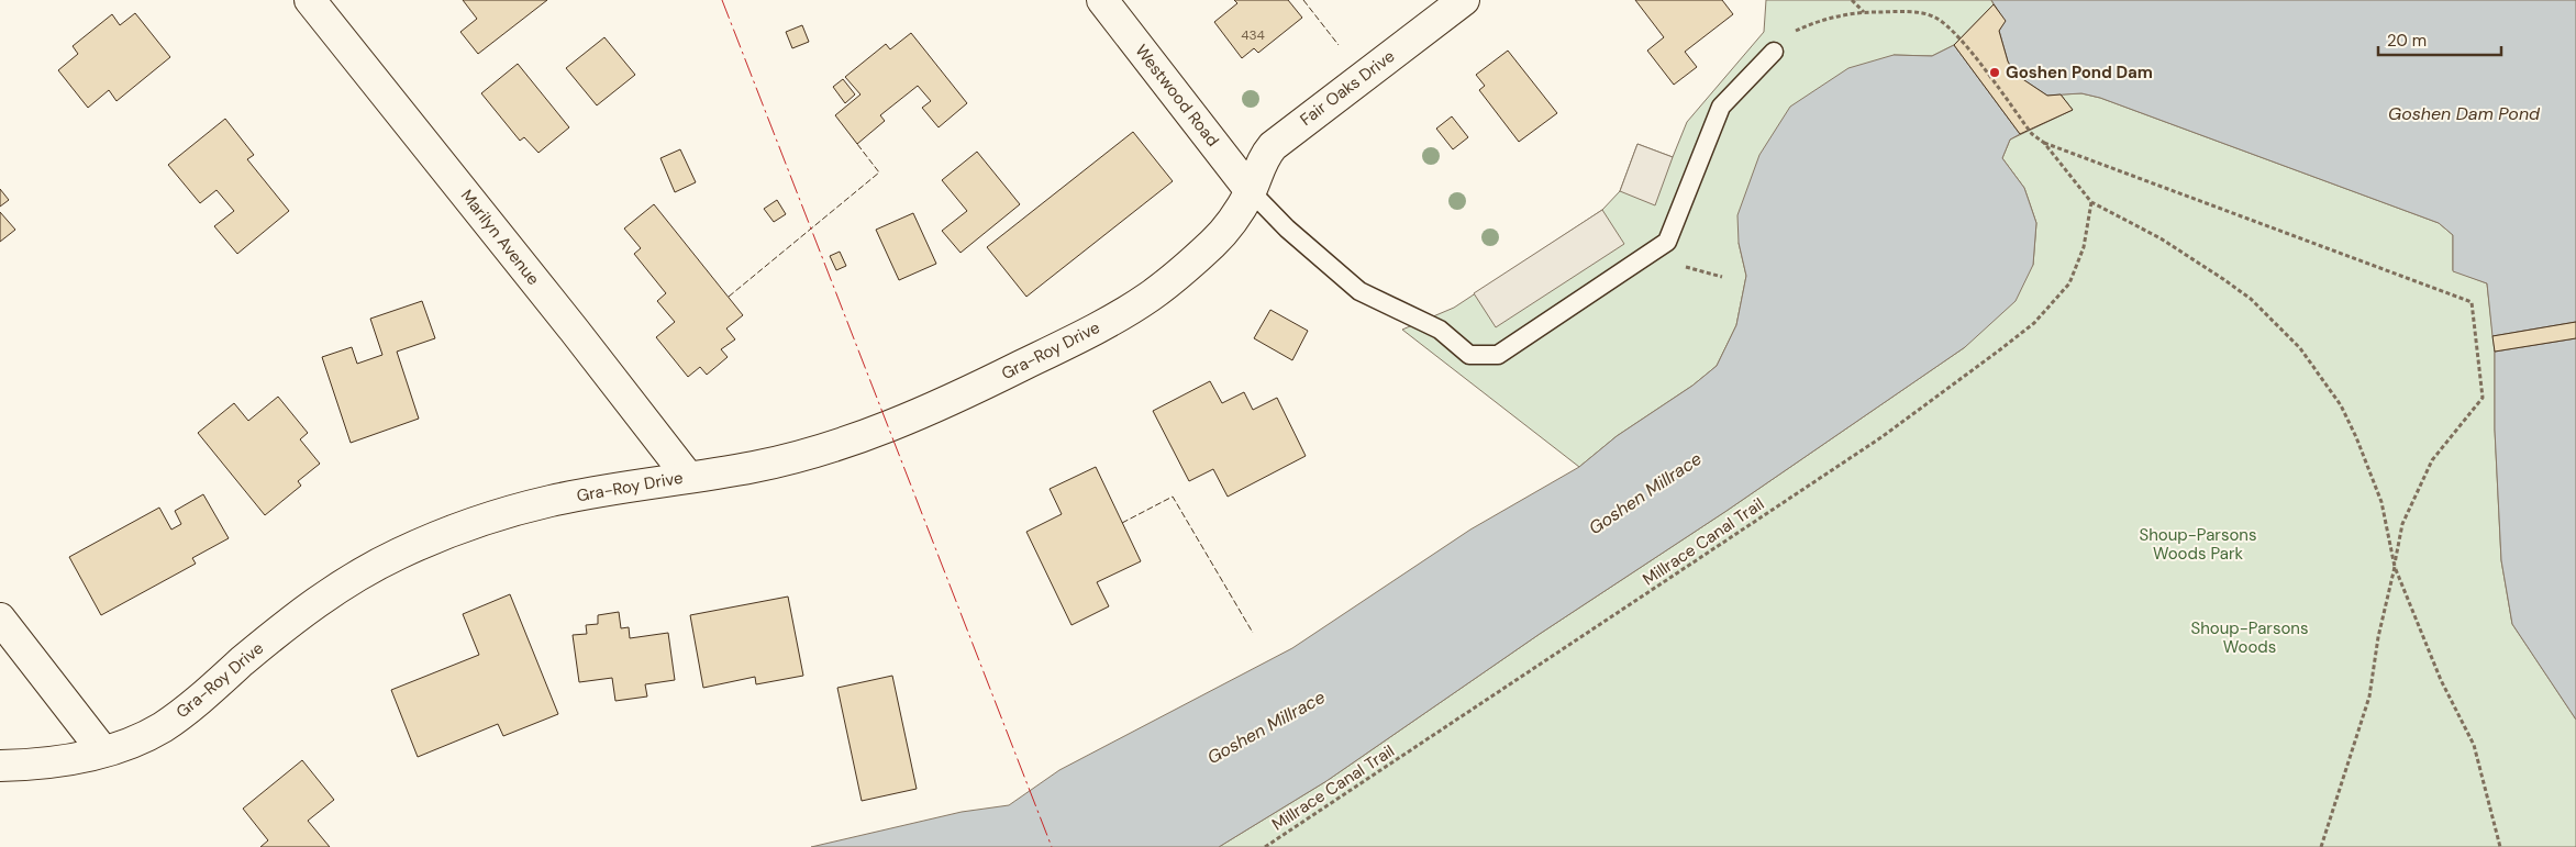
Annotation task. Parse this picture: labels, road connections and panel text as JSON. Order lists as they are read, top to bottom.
{
  "streets": {
    "street": [
      "Fair Oaks Drive",
      "Westwood Road",
      "Marilyn Avenue",
      "Gra-Roy Drive"
    ],
    "path": ["Millrace Canal Trail"]
  },
  "crossings": [
    ["Fair Oaks Drive", "Westwood Road"],
    ["Fair Oaks Drive", "Gra-Roy Drive"],
    ["Westwood Road", "Gra-Roy Drive"],
    ["Marilyn Avenue", "Gra-Roy Drive"]
  ],
  "water": ["Goshen Dam Pond", "Goshen Millrace"],
  "parks": ["Shoup-Parsons Woods Park", "Shoup-Parsons Woods"],
  "places": ["Goshen Pond Dam"],
  "house_numbers": ["434"],
  "scale_bar": "20 m"
}
